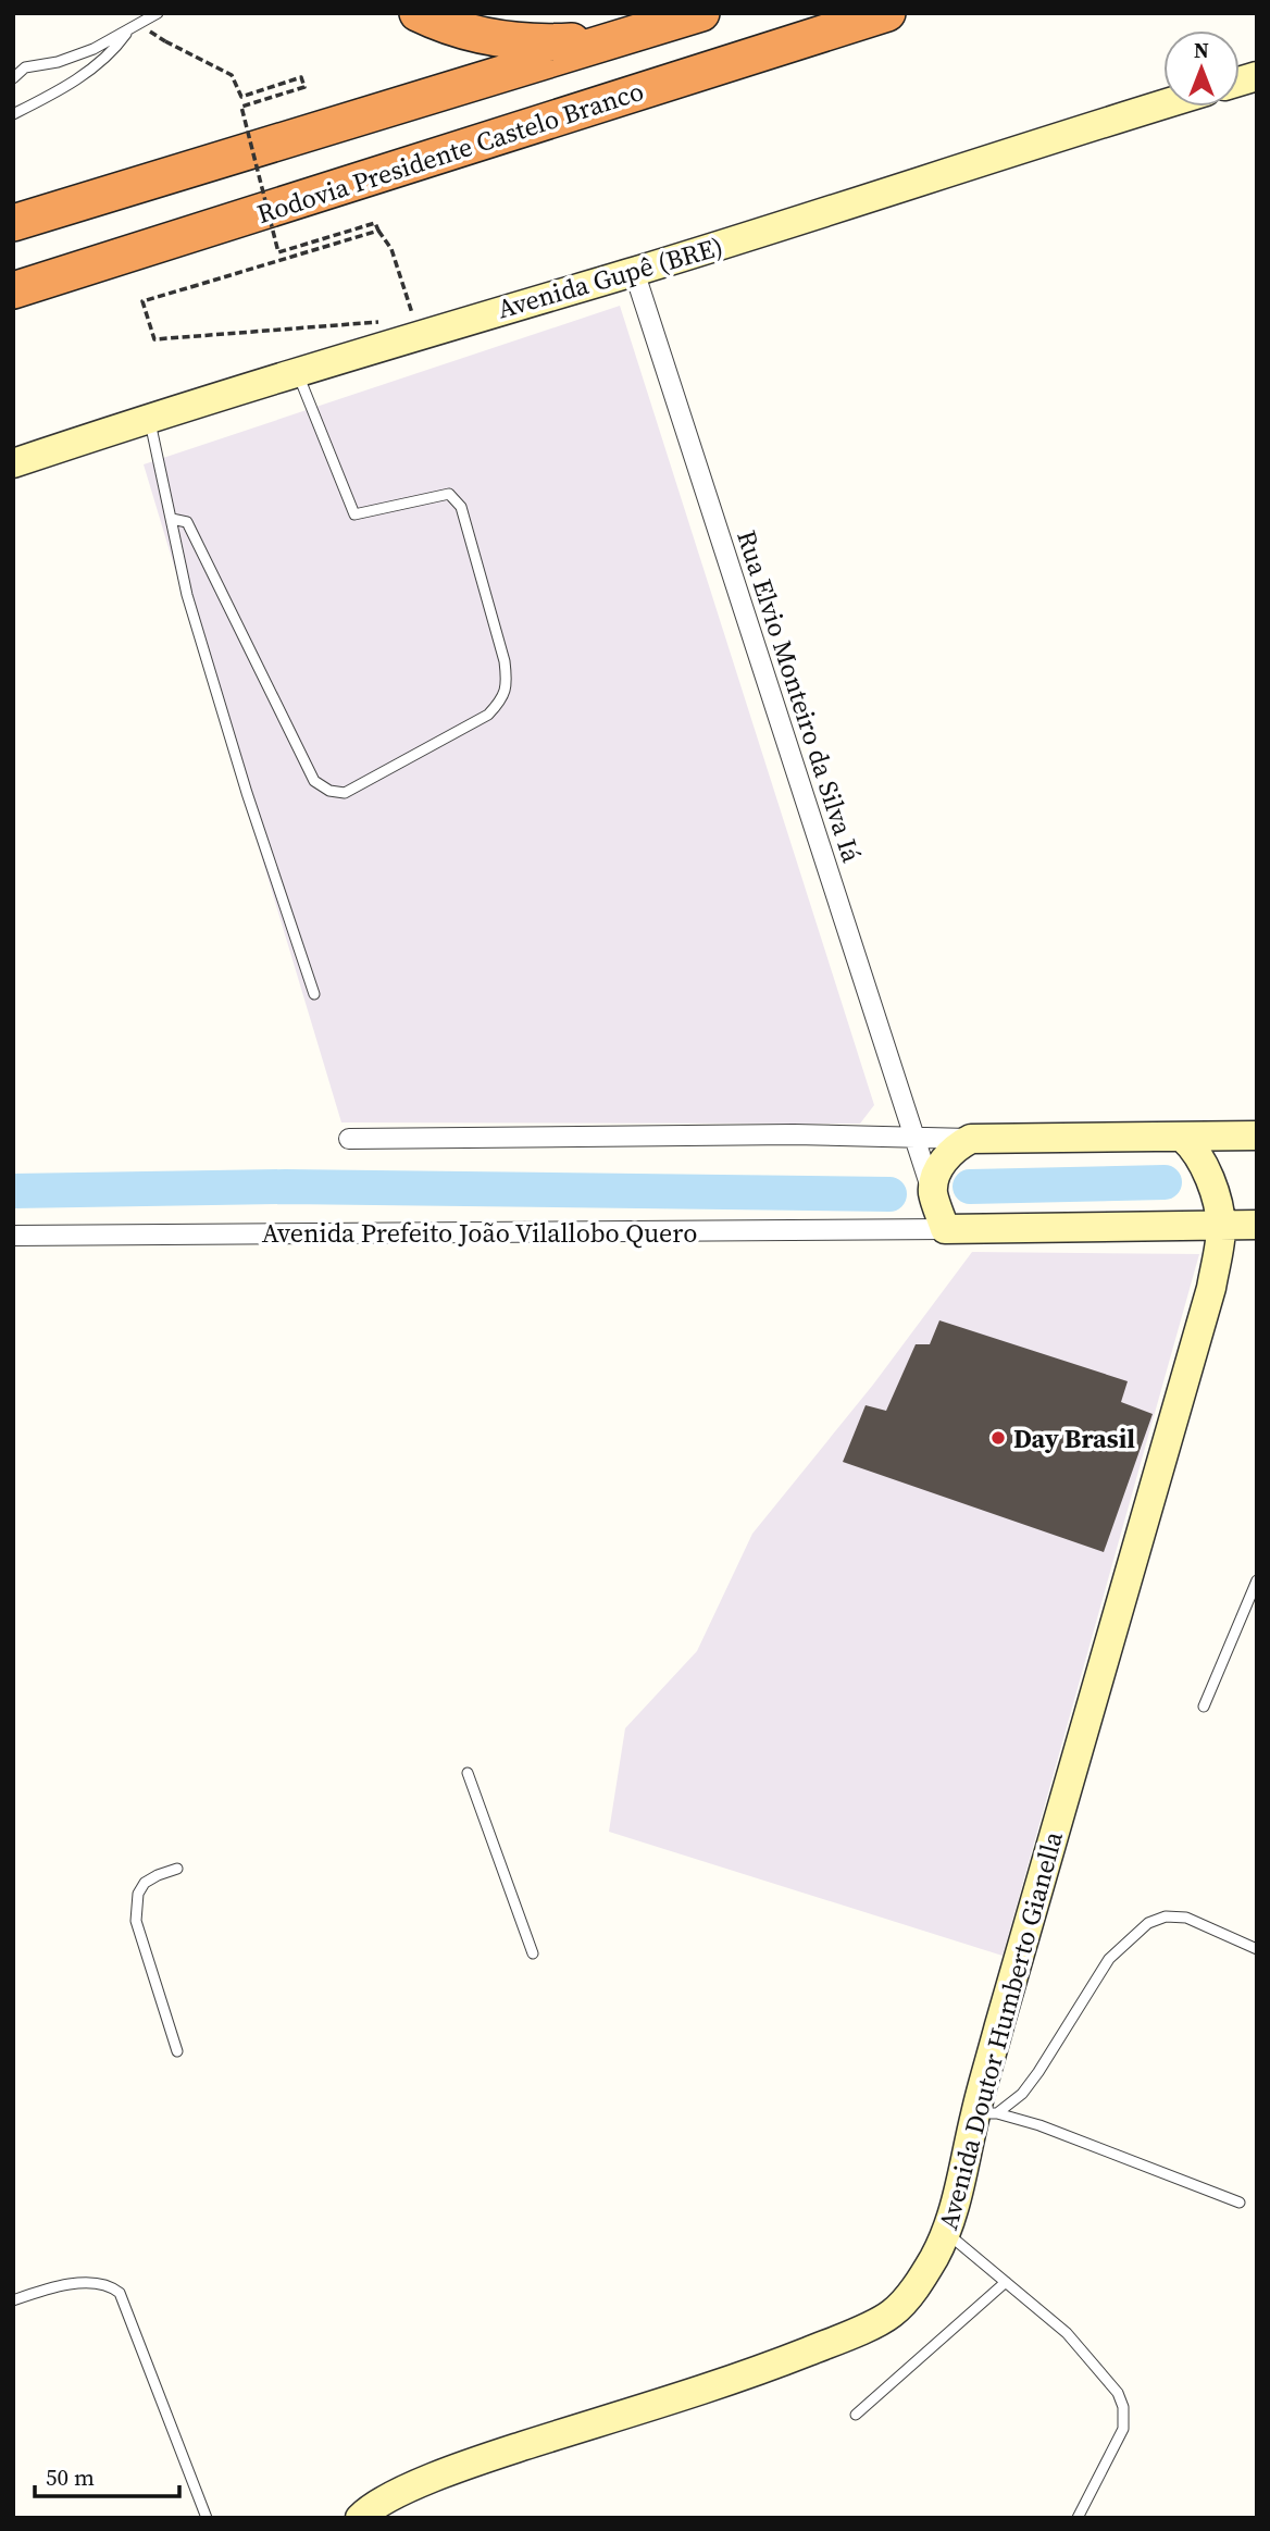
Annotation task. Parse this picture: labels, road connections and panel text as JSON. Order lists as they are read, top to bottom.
{
  "streets": {
    "highway": ["Rodovia Presidente Castelo Branco"],
    "main road": ["Avenida Gupê (BRE)", "Avenida Prefeito João Vilallobo Quero", "Avenida Doutor Humberto Gianella"],
    "street": ["Rua Elvio Monteiro da Silva Iá"]
  },
  "crossings": [
    ["Avenida Gupê (BRE)", "Rua Elvio Monteiro da Silva Iá"],
    ["Avenida Prefeito João Vilallobo Quero", "Avenida Doutor Humberto Gianella"]
  ],
  "places": ["Day Brasil"],
  "scale_bar": "50 m",
  "north": "top"
}
